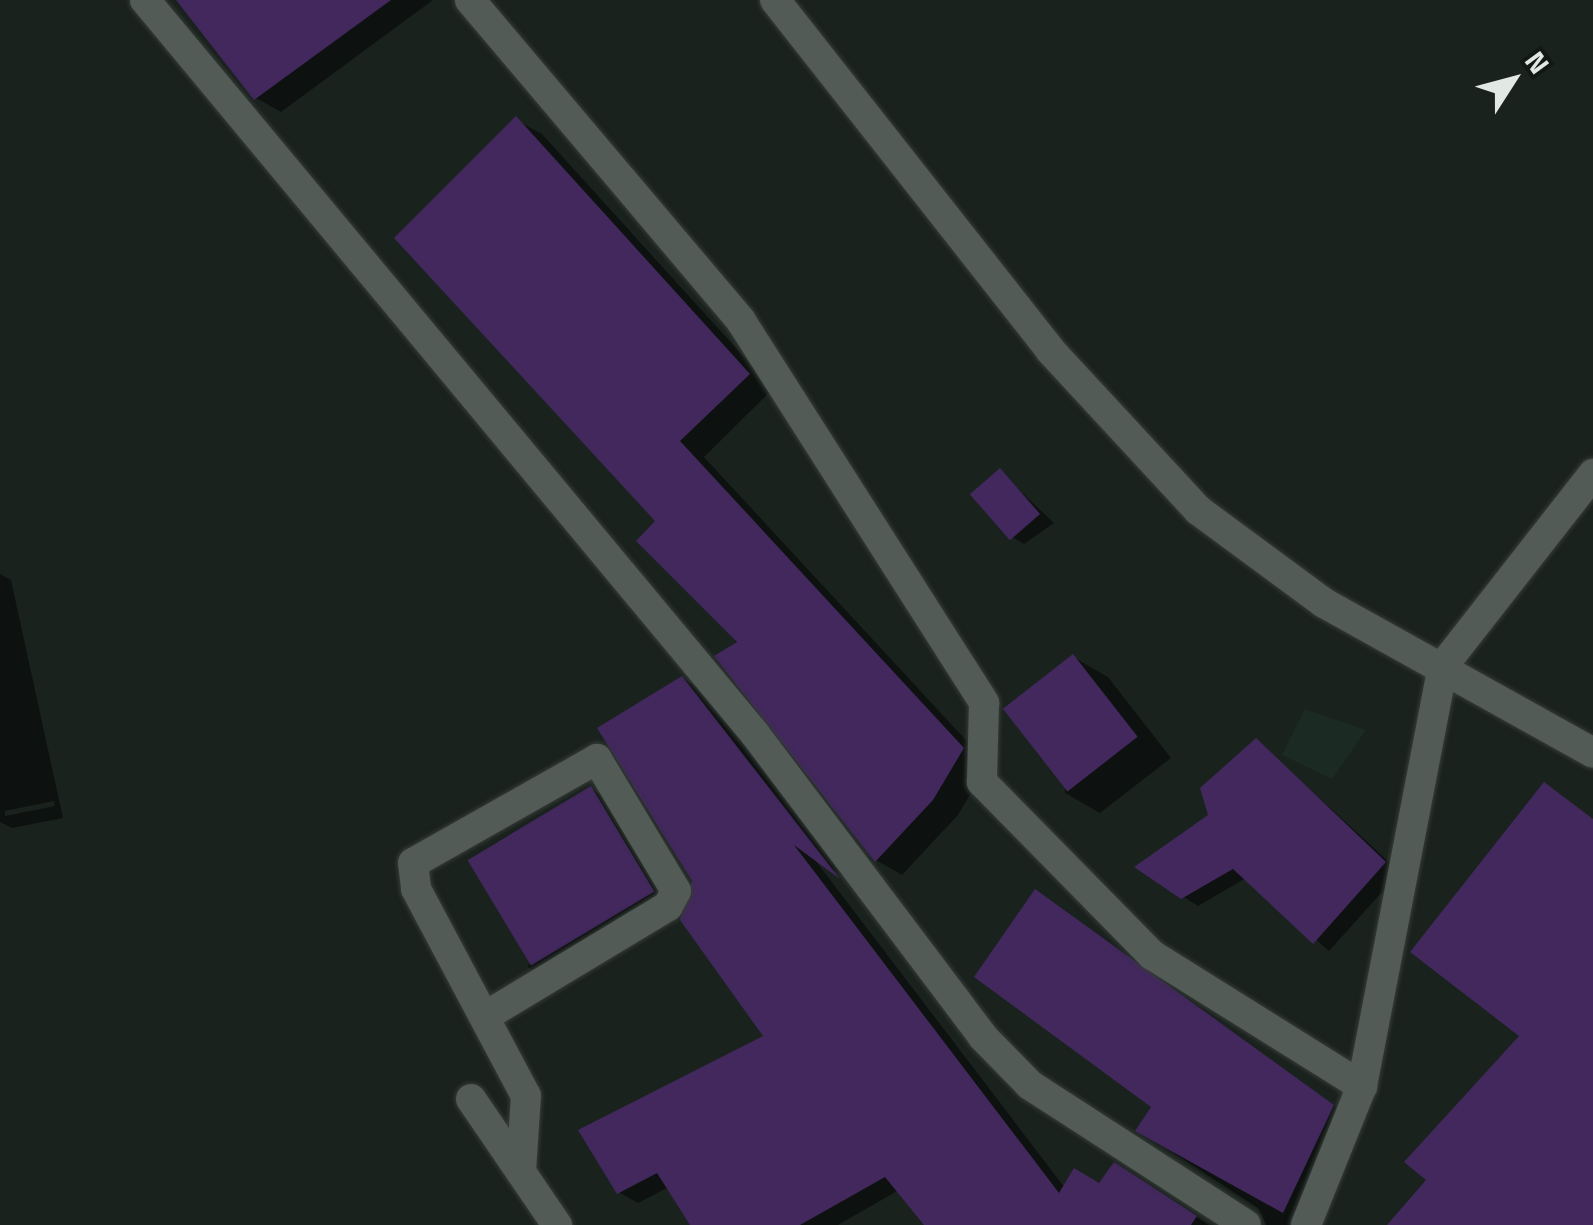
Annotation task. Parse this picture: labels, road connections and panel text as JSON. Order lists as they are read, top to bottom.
{
  "north": "top right"
}
